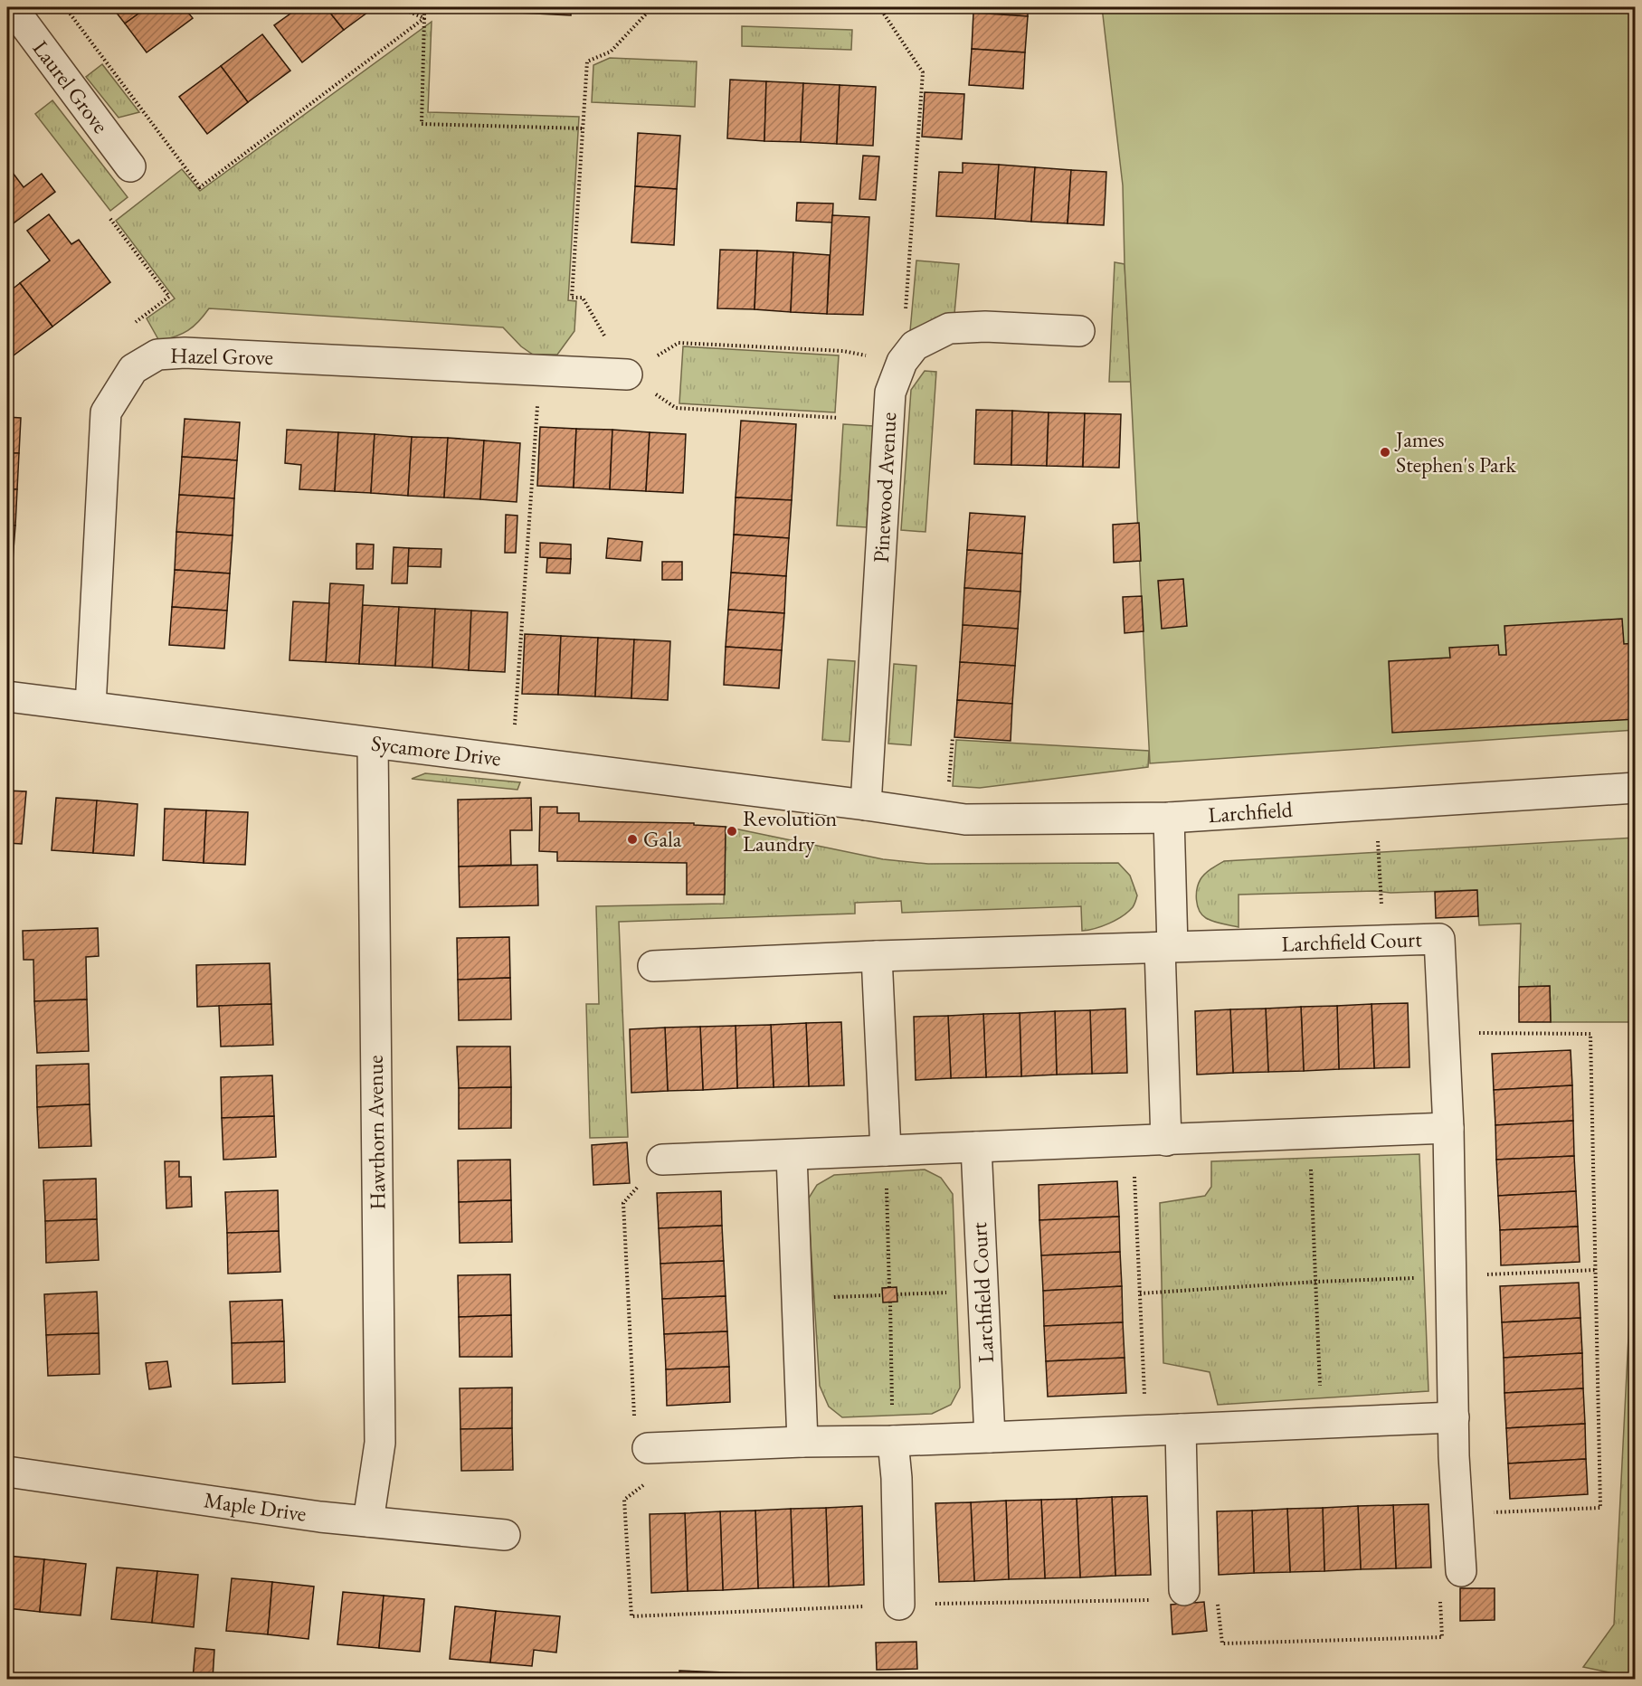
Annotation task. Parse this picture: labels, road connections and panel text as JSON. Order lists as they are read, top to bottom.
{
  "streets": {
    "street": [
      "Laurel Grove",
      "Hazel Grove",
      "Pinewood Avenue",
      "Sycamore Drive",
      "Larchfield",
      "Larchfield Court",
      "Hawthorn Avenue",
      "Maple Drive"
    ]
  },
  "crossings": [
    ["Hazel Grove", "Sycamore Drive"],
    ["Pinewood Avenue", "Sycamore Drive"],
    ["Pinewood Avenue", "Larchfield"],
    ["Sycamore Drive", "Larchfield"],
    ["Sycamore Drive", "Hawthorn Avenue"],
    ["Hawthorn Avenue", "Maple Drive"]
  ],
  "places": ["James Stephen's Park", "Revolution Laundry", "Gala"]
}
